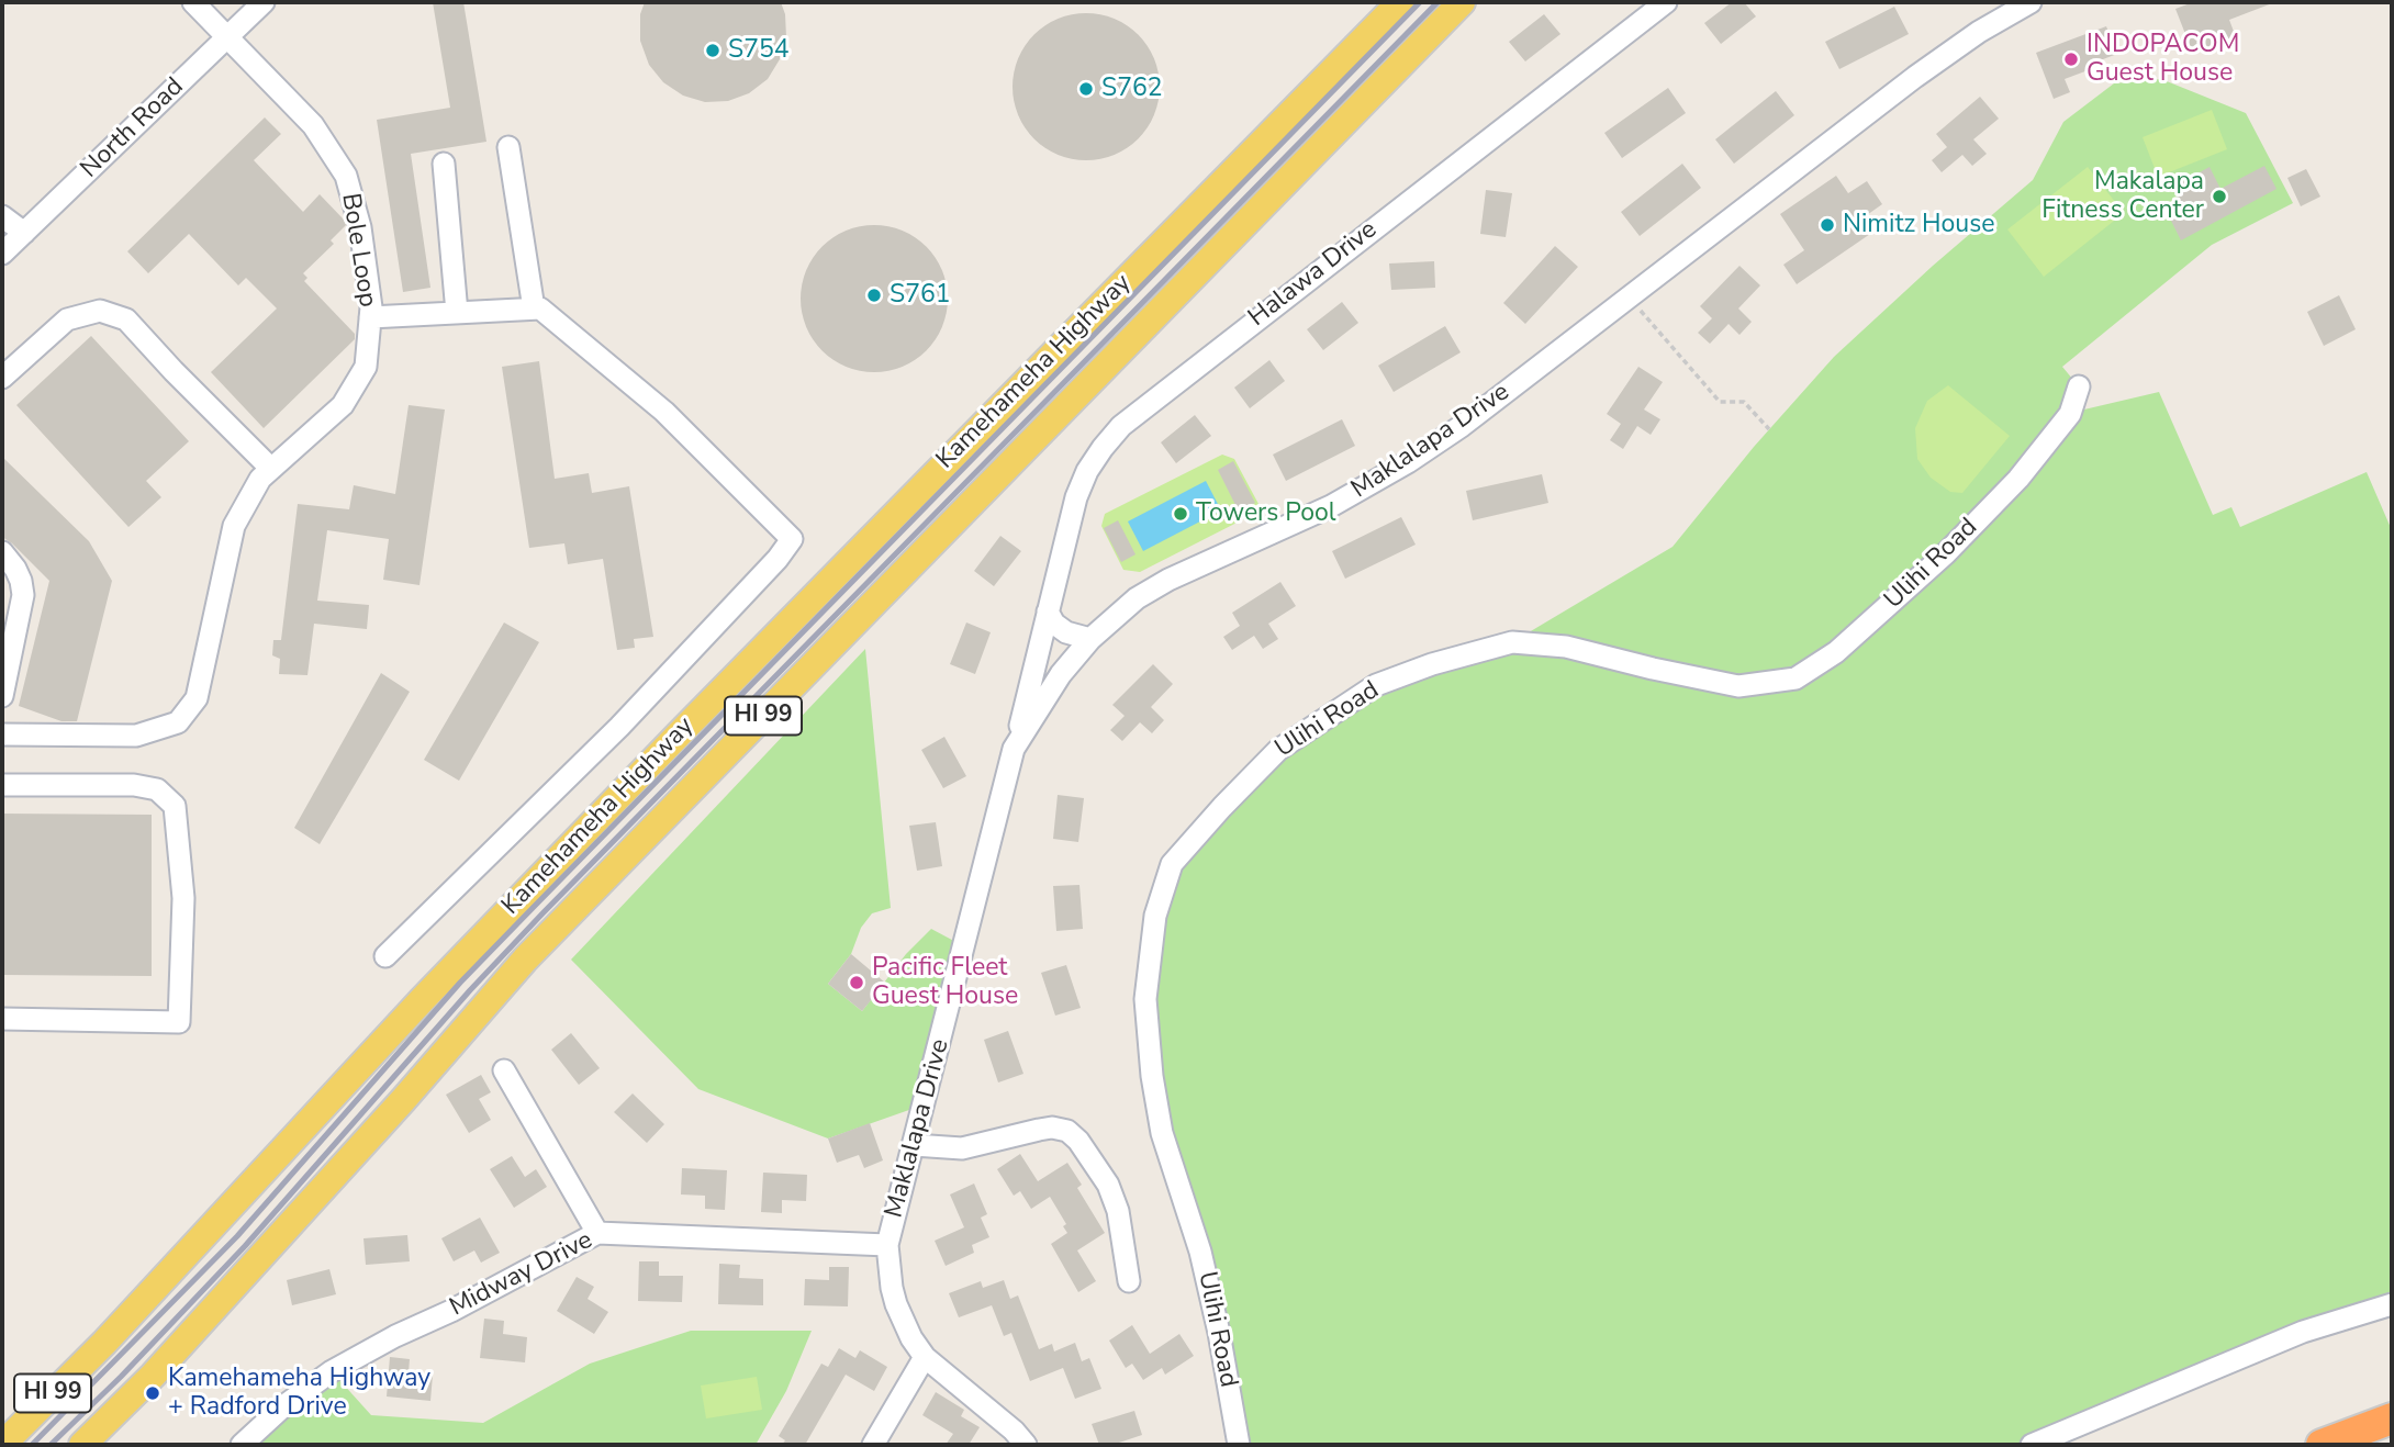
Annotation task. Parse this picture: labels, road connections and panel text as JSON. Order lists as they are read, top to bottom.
{
  "streets": {
    "main road": ["Kamehameha Highway", "HI 99"],
    "street": [
      "North Road",
      "Bole Loop",
      "Halawa Drive",
      "Maklalapa Drive",
      "Ulihi Road",
      "Midway Drive"
    ]
  },
  "crossings": [
    ["North Road", "Bole Loop"],
    ["Halawa Drive", "Maklalapa Drive"],
    ["Maklalapa Drive", "Midway Drive"]
  ],
  "places": [
    "S754",
    "INDOPACOM Guest House",
    "S762",
    "Makalapa Fitness Center",
    "Nimitz House",
    "S761",
    "Towers Pool",
    "Pacific Fleet Guest House",
    "Kamehameha Highway + Radford Drive"
  ]
}
